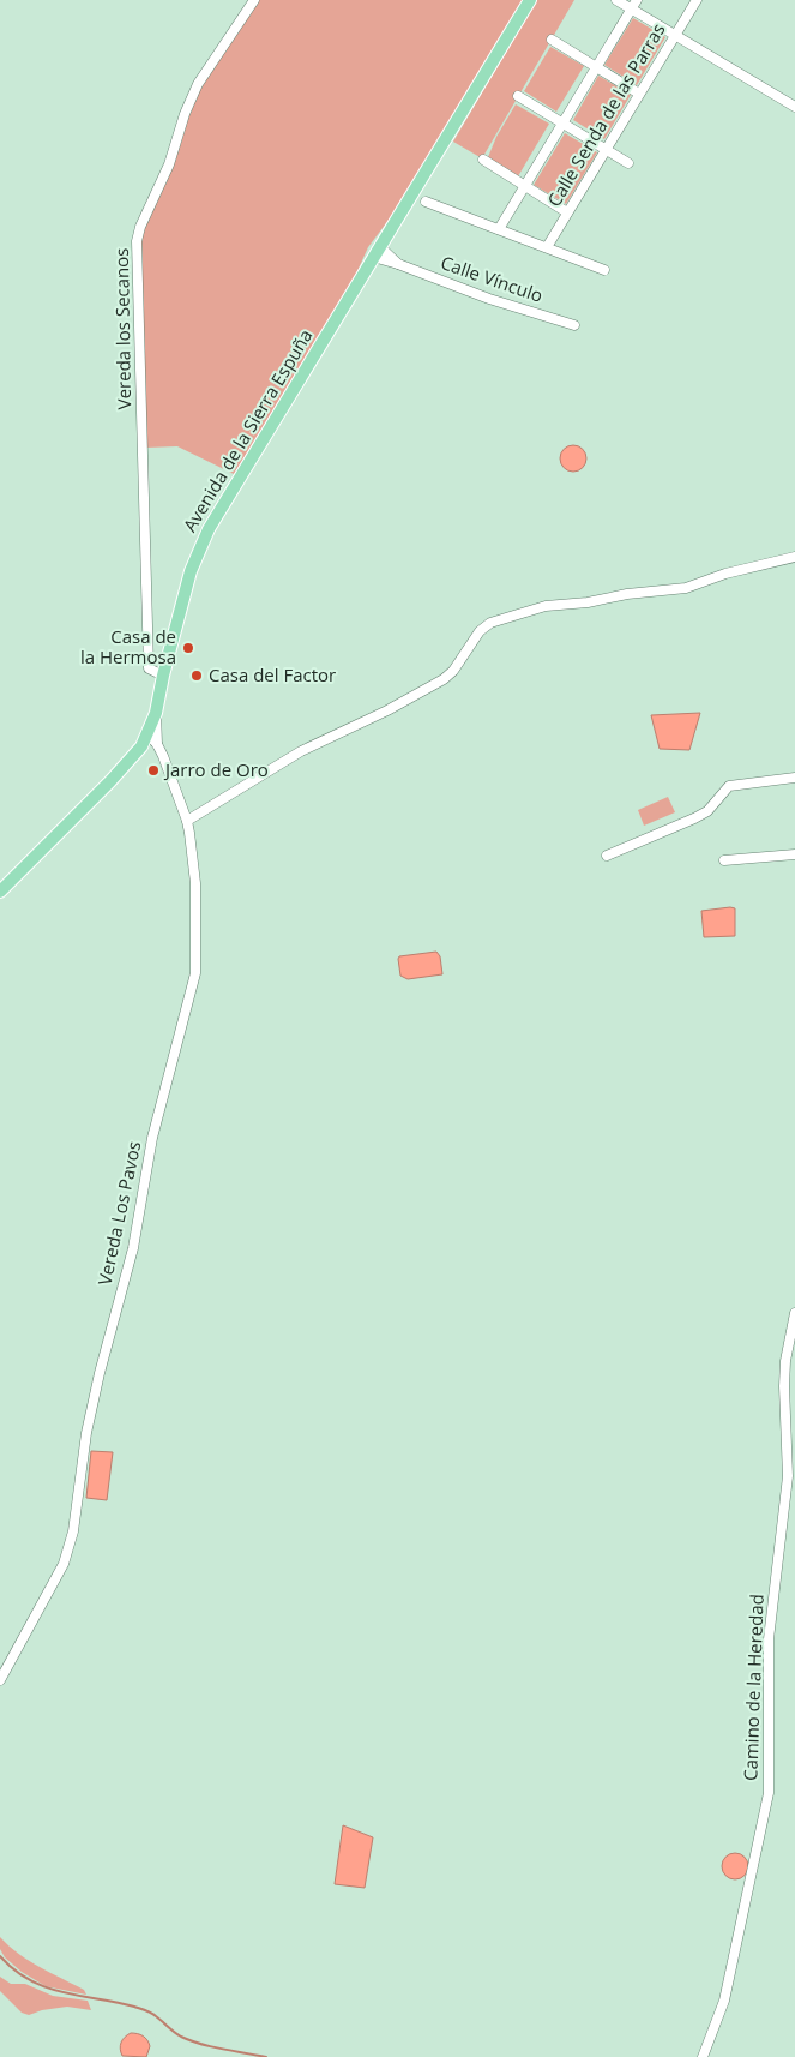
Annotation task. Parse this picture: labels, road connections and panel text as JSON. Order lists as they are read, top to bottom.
{
  "streets": {
    "main road": ["Avenida de la Sierra Espuña"],
    "street": [
      "Calle Senda de las Parras",
      "Calle Vínculo",
      "Vereda los Secanos",
      "Vereda Los Pavos",
      "Camino de la Heredad"
    ]
  },
  "crossings": [
    ["Calle Vínculo", "Avenida de la Sierra Espuña"],
    ["Vereda los Secanos", "Avenida de la Sierra Espuña"]
  ],
  "places": ["Casa de la Hermosa", "Casa del Factor", "Jarro de Oro"]
}
